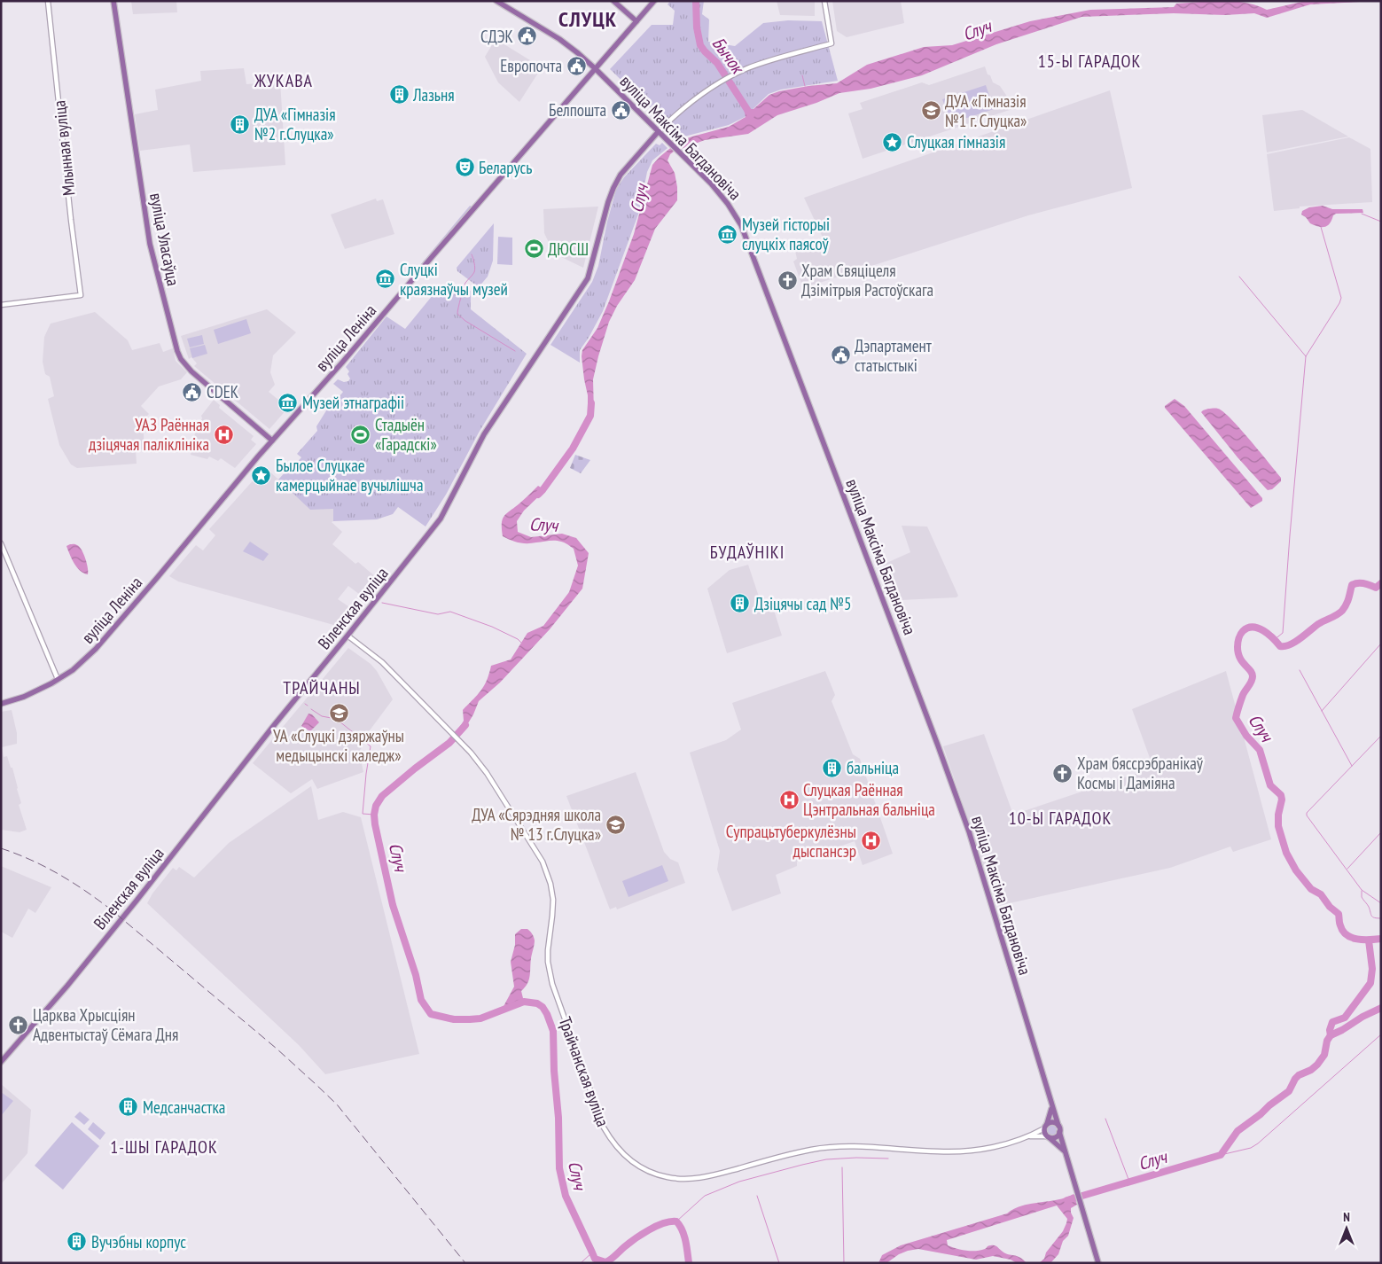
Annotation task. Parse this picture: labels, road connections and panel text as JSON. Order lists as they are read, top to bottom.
{
  "streets": {
    "main road": [
      "вуліца Максіма Багдановіча",
      "вуліца Уласаўца",
      "вуліца Леніна",
      "Віленская вуліца"
    ],
    "street": ["Млынная вуліца", "Трайчанская вуліца"]
  },
  "crossings": [
    ["вуліца Максіма Багдановіча", "вуліца Леніна"],
    ["вуліца Максіма Багдановіча", "Віленская вуліца"],
    ["вуліца Максіма Багдановіча", "Трайчанская вуліца"],
    ["вуліца Уласаўца", "вуліца Леніна"],
    ["Віленская вуліца", "Трайчанская вуліца"]
  ],
  "districts": [
    "СЛУЦК",
    "15-Ы ГАРАДОК",
    "ЖУКАВА",
    "БУДАЎНІКІ",
    "ТРАЙЧАНЫ",
    "10-Ы ГАРАДОК",
    "1-ШЫ ГАРАДОК"
  ],
  "water": ["Случ", "Бычок"],
  "places": {
    "public building": [
      "СДЭК",
      "Европочта",
      "Белпошта",
      "Дэпартамент статыстыкі",
      "CDEK"
    ],
    "building": [
      "Лазьня",
      "ДУА «Гімназія №2 г.Слуцка»",
      "Дзіцячы сад №5",
      "бальніца",
      "Медсанчастка",
      "Вучэбны корпус"
    ],
    "school or university": ["ДУА «Гімназія №1 г. Слуцка»", "УА «Слуцкі дзяржаўны медыцынскі каледж»", "ДУА «Сярэдняя школа № 13 г.Слуцка»"],
    "place": ["Слуцкая гімназія", "Былое Слуцкае камерцыйнае вучылішча"],
    "theatre": ["Беларусь"],
    "museum": ["Музей гісторыі слуцкіх паясоў", "Слуцкі краязнаўчы музей", "Музей этнаграфіі"],
    "sports": ["ДЮСШ", "Стадыён «Гарадскі»"],
    "church": ["Храм Свяціцеля Дзімітрыя Растоўскага", "Храм бяссрэбранікаў Космы і Даміяна", "Царква Хрысціян Адвентыстаў Сёмага Дня"],
    "hospital": ["УАЗ Раённая дзіцячая паліклініка", "Слуцкая Раённая Цэнтральная бальніца", "Супрацьтуберкулёзны дыспансэр"]
  },
  "north": "top"
}
